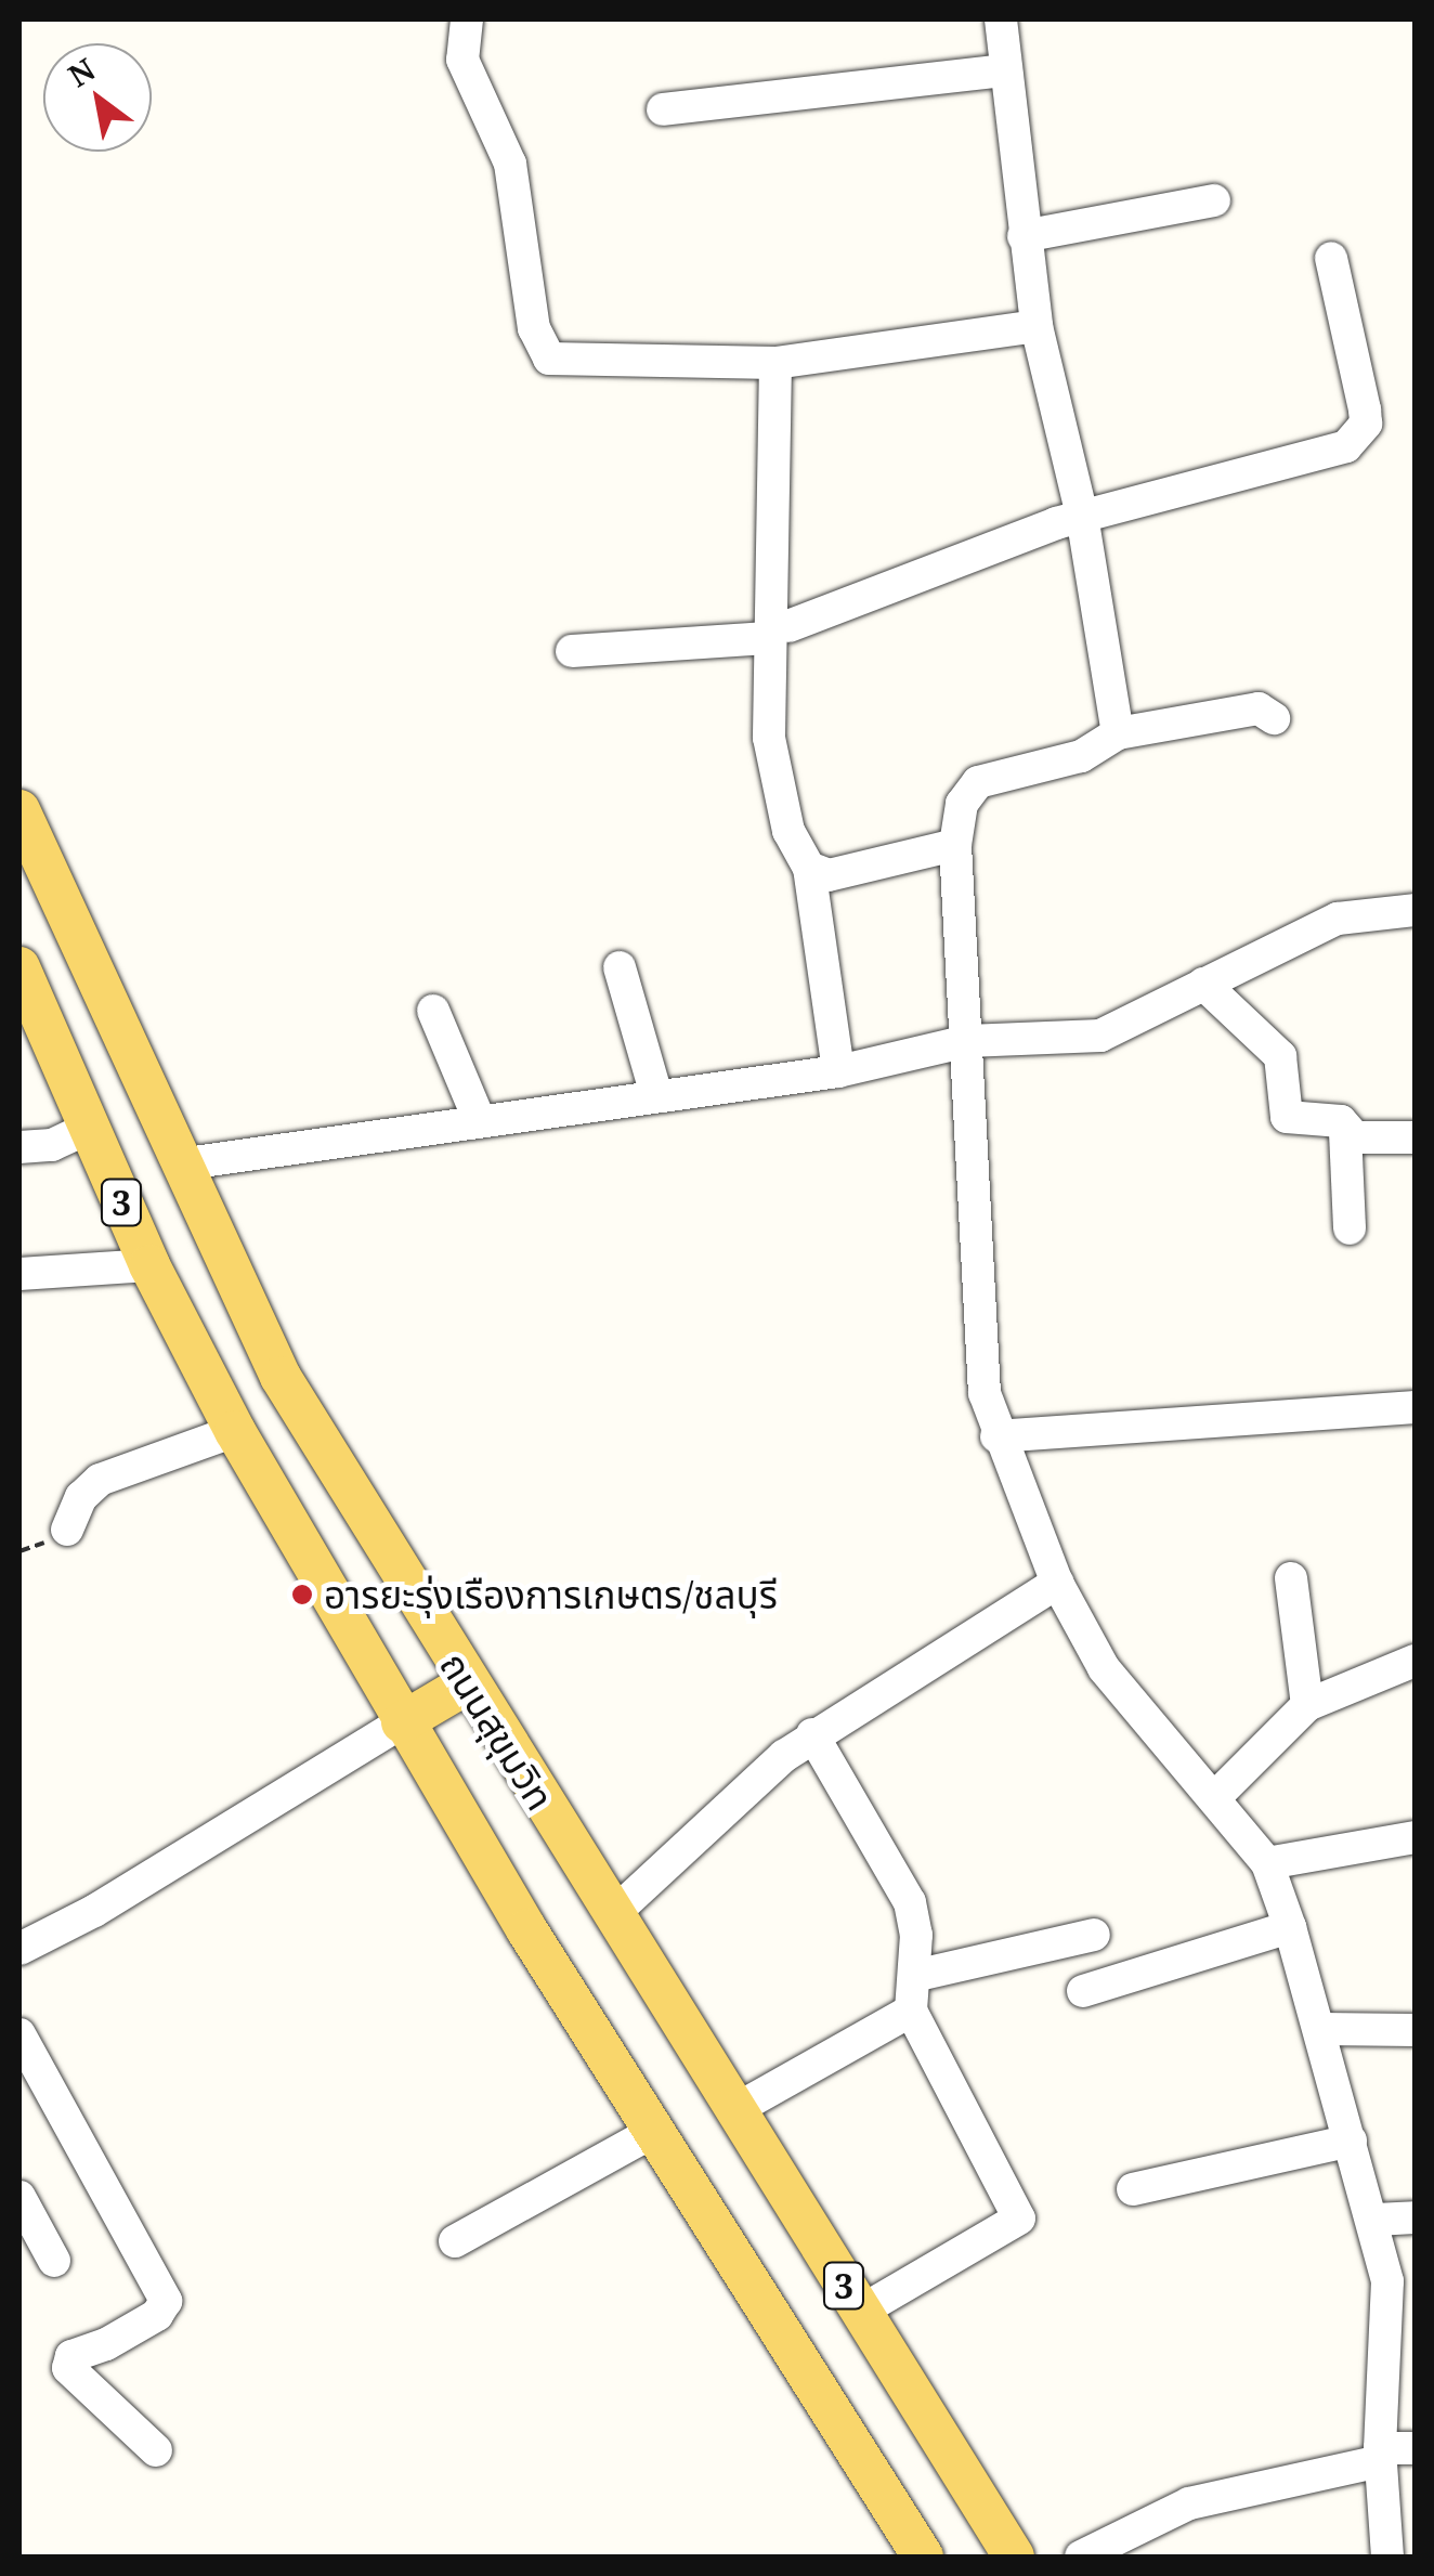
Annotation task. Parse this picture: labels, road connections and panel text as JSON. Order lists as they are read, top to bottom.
{
  "streets": {
    "main road": ["3", "ถนนสุขุมวิท"]
  },
  "places": ["อารยะรุ่งเรืองการเกษตร/ชลบุรี"],
  "north": "top left"
}
